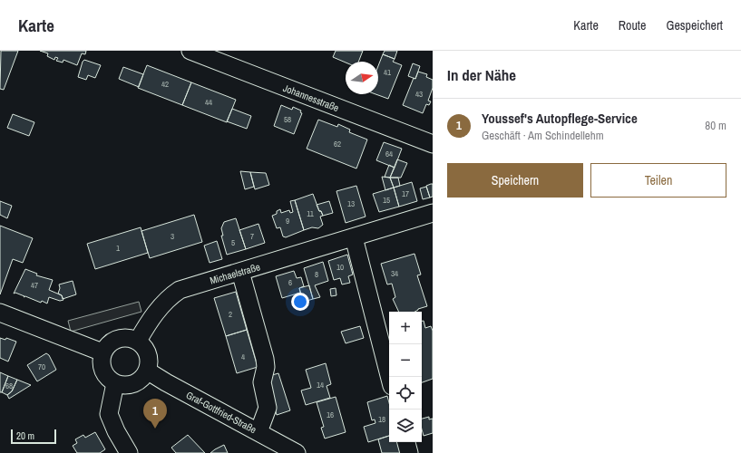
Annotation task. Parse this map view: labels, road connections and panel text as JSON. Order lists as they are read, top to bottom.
{
  "streets": {
    "street": ["Johannesstraße", "Michaelstraße", "Graf-Gottfried-Straße"]
  },
  "crossings": [
    ["Michaelstraße", "Graf-Gottfried-Straße"]
  ],
  "house_numbers": [
    "41",
    "42",
    "43",
    "44",
    "58",
    "62",
    "64",
    "17",
    "15",
    "13",
    "11",
    "9",
    "3",
    "7",
    "5",
    "1",
    "10",
    "34",
    "8",
    "6",
    "47",
    "2",
    "4",
    "70",
    "14",
    "68",
    "16",
    "18"
  ],
  "scale_bar": "20 m",
  "north": "right",
  "page": {
    "header": "Karte",
    "nav": ["Karte", "Route", "Gespeichert"],
    "heading": "In der Nähe",
    "list": [
      {
        "mark": "1",
        "name": "Youssef's Autopflege-Service",
        "note": "Geschäft · Am Schindellehm",
        "value": "80 m"
      }
    ],
    "buttons": ["Speichern", "Teilen"],
    "map_buttons": ["+", "−"],
    "pins": "1",
    "scale": "20 m"
  }
}
